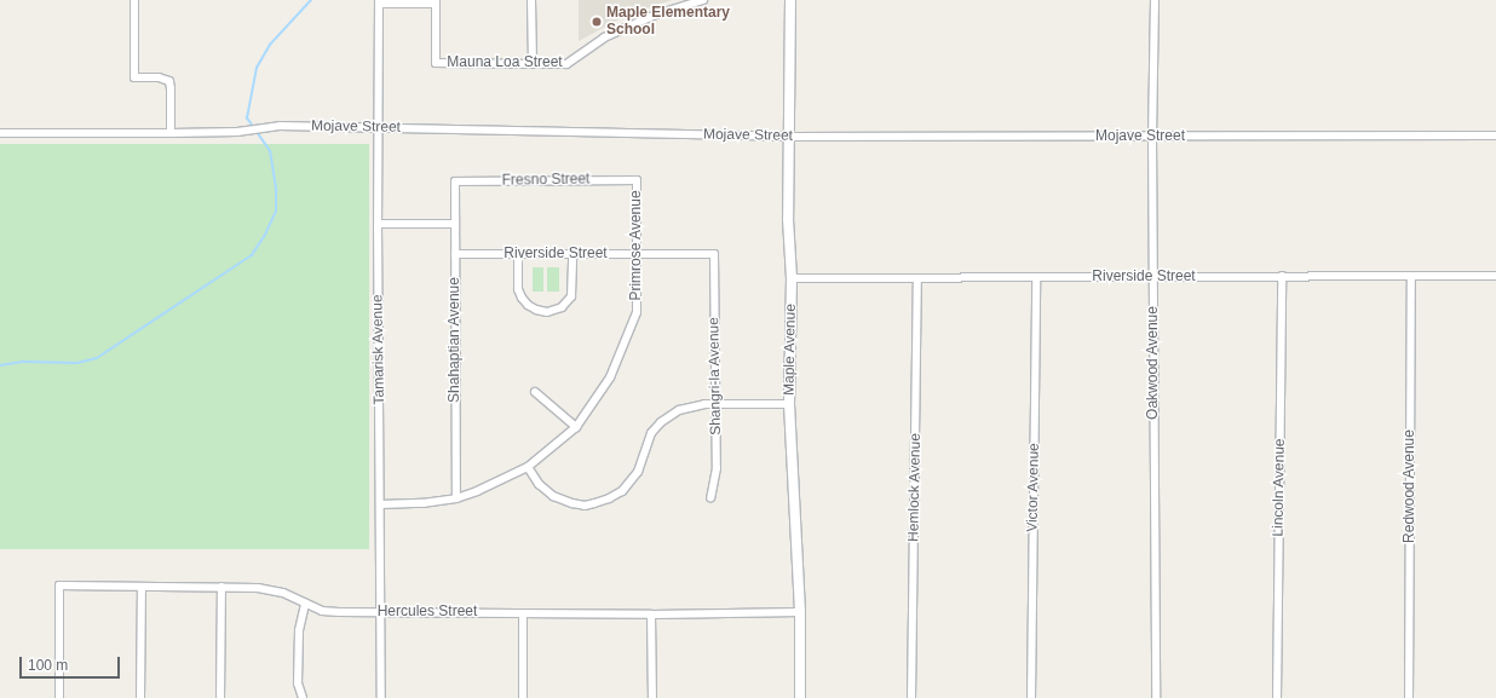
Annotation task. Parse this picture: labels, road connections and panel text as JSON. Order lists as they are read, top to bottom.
{
  "streets": {
    "street": [
      "Mauna Loa Street",
      "Mojave Street",
      "Fresno Street",
      "Primrose Avenue",
      "Riverside Street",
      "Shahaptian Avenue",
      "Tamarisk Avenue",
      "Maple Avenue",
      "Oakwood Avenue",
      "Shangri-la Avenue",
      "Redwood Avenue",
      "Hemlock Avenue",
      "Victor Avenue",
      "Lincoln Avenue",
      "Hercules Street"
    ]
  },
  "crossings": [
    ["Mojave Street", "Tamarisk Avenue"],
    ["Mojave Street", "Maple Avenue"],
    ["Mojave Street", "Oakwood Avenue"],
    ["Fresno Street", "Primrose Avenue"],
    ["Fresno Street", "Shahaptian Avenue"],
    ["Primrose Avenue", "Riverside Street"],
    ["Primrose Avenue", "Shahaptian Avenue"],
    ["Primrose Avenue", "Tamarisk Avenue"],
    ["Riverside Street", "Shahaptian Avenue"],
    ["Riverside Street", "Maple Avenue"],
    ["Riverside Street", "Oakwood Avenue"],
    ["Riverside Street", "Shangri-la Avenue"],
    ["Riverside Street", "Redwood Avenue"],
    ["Riverside Street", "Hemlock Avenue"],
    ["Riverside Street", "Victor Avenue"],
    ["Riverside Street", "Lincoln Avenue"],
    ["Tamarisk Avenue", "Hercules Street"],
    ["Maple Avenue", "Hercules Street"]
  ],
  "places": ["Maple Elementary School"],
  "scale_bar": "100 m"
}
